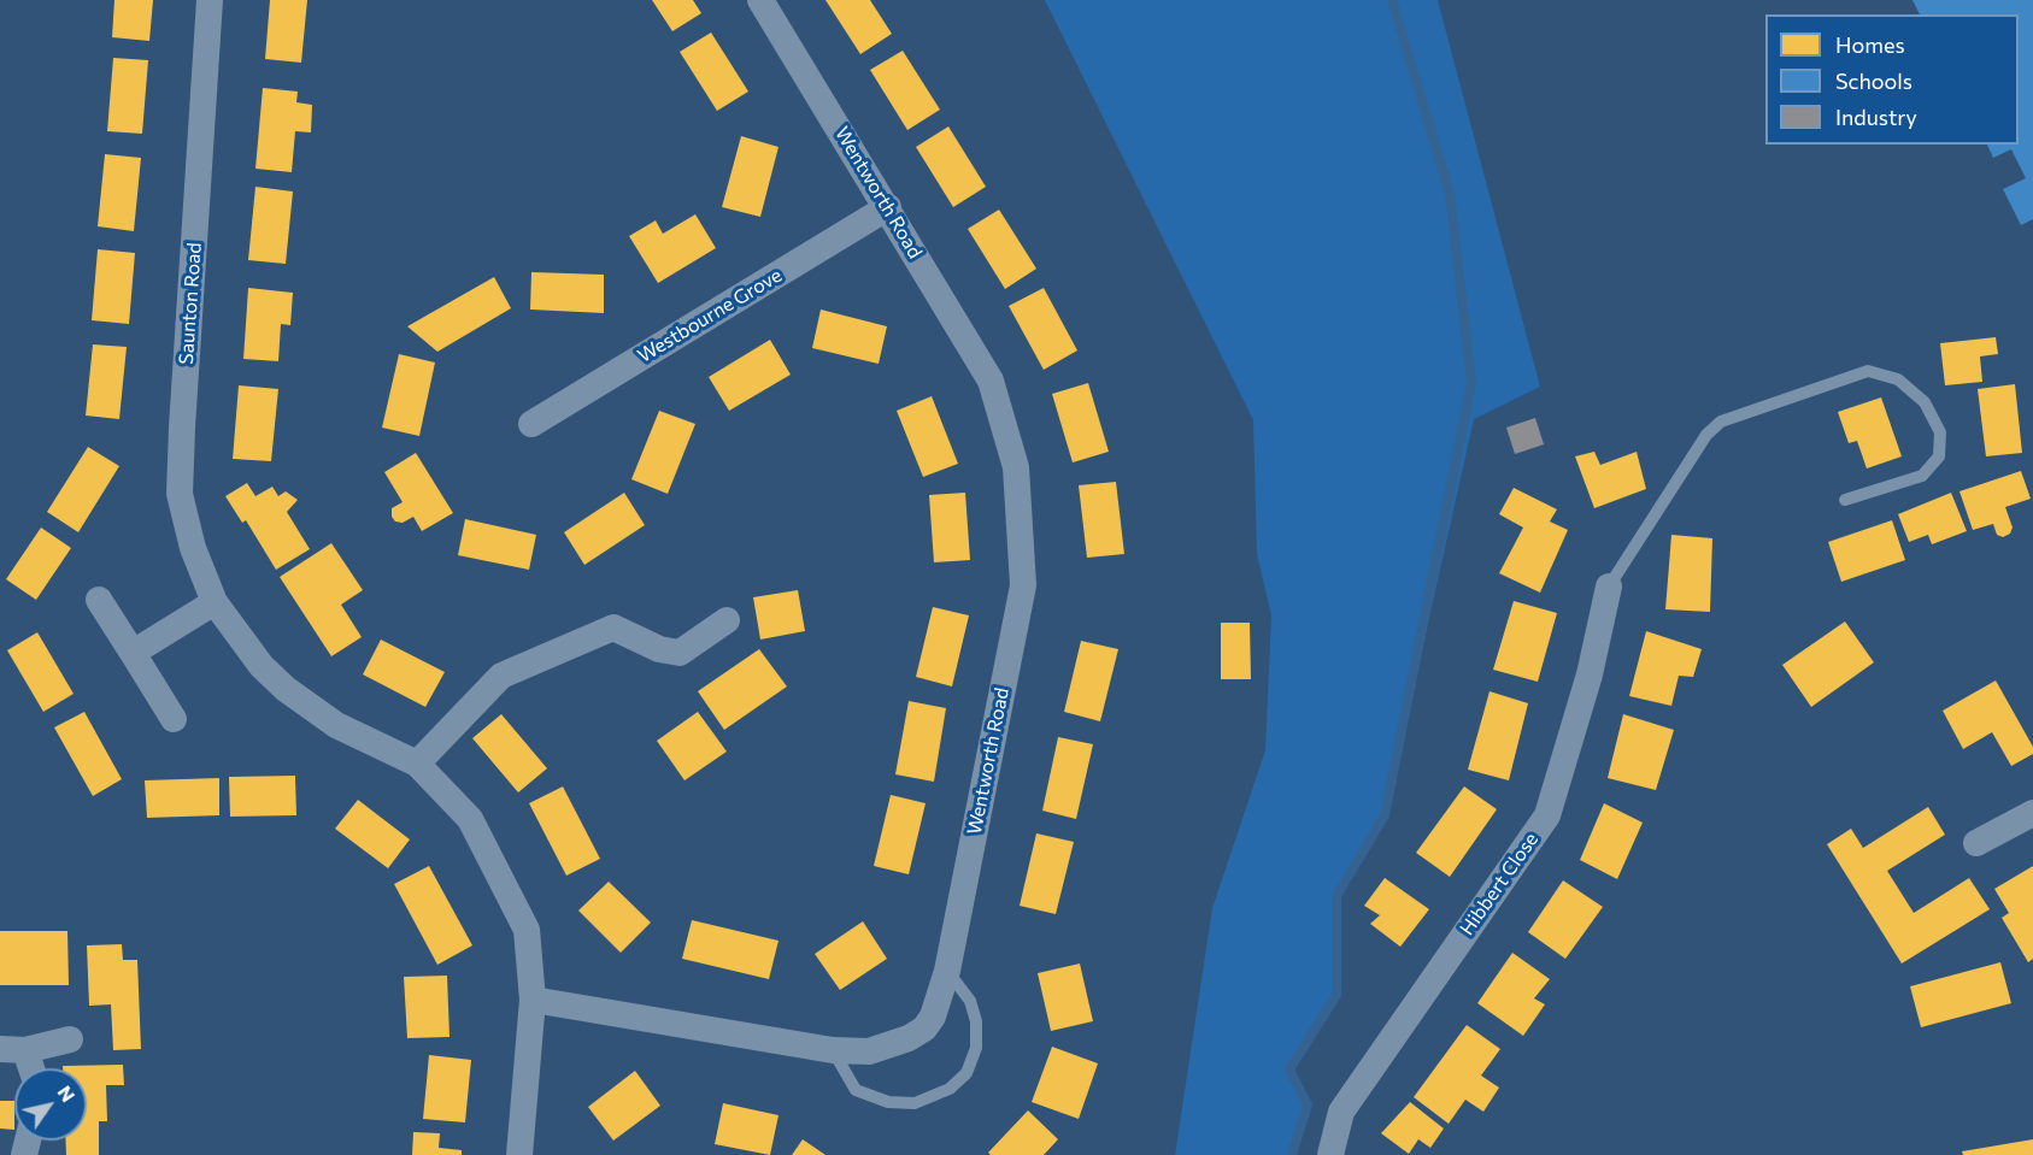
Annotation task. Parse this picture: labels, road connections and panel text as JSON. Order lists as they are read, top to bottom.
{
  "streets": {
    "street": [
      "Wentworth Road",
      "Saunton Road",
      "Westbourne Grove",
      "Hibbert Close"
    ]
  },
  "crossings": [
    ["Wentworth Road", "Saunton Road"],
    ["Wentworth Road", "Westbourne Grove"]
  ],
  "legend": ["Homes", "Schools", "Industry"],
  "north": "top right"
}
